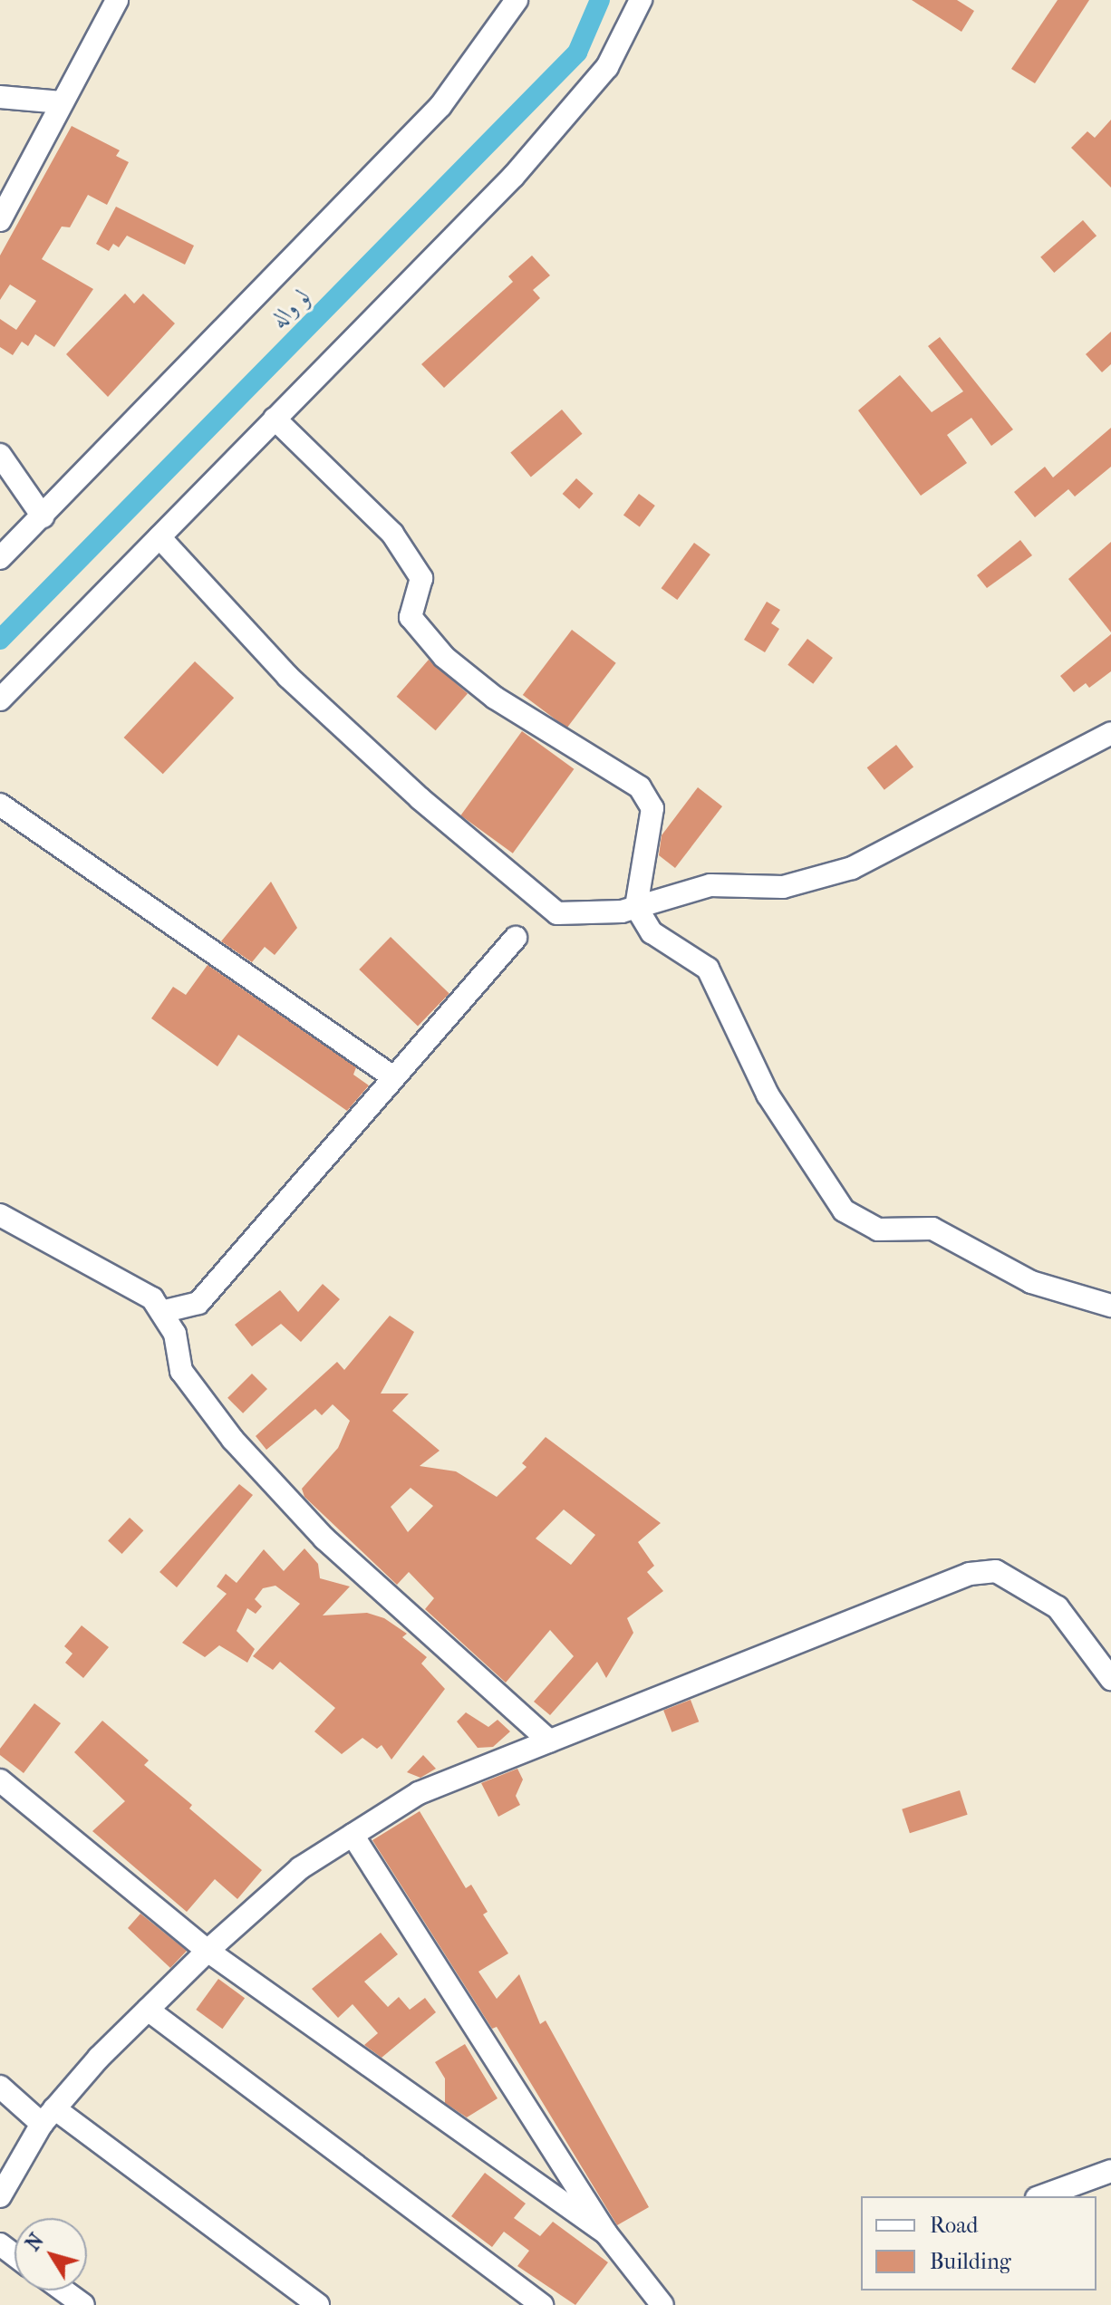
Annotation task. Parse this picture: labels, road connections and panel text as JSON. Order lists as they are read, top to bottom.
{
  "water": ["لو واله"],
  "legend": ["Road", "Building"],
  "north": "top left"
}
